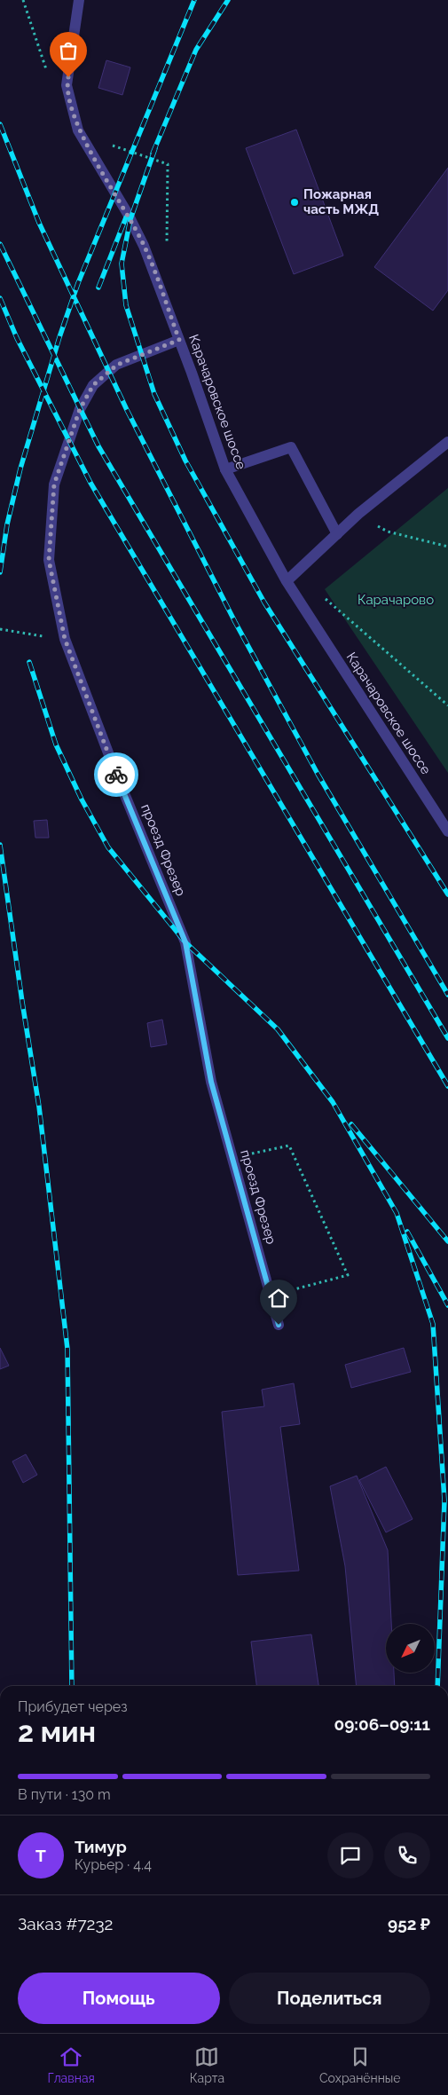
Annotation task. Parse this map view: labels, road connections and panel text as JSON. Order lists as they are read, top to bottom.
{
  "streets": {
    "street": ["Карачаровское шоссе", "проезд Фрезер"]
  },
  "crossings": [
    ["Карачаровское шоссе", "проезд Фрезер"]
  ],
  "parks": ["Карачарово"],
  "places": ["Пожарная часть МЖД"],
  "north": "bottom left",
  "page": {
    "heading": ["2 мин", "Прибудет через", "09:06–09:11"],
    "panel": [
      "Тимур",
      "Курьер · 4.4",
      "Заказ #7232",
      "952 ₽"
    ],
    "bar": "В пути · 130 m",
    "round": "Т",
    "buttons": ["Помощь", "Поделиться"],
    "tabs": ["Главная", "Карта", "Сохранённые"]
  }
}
